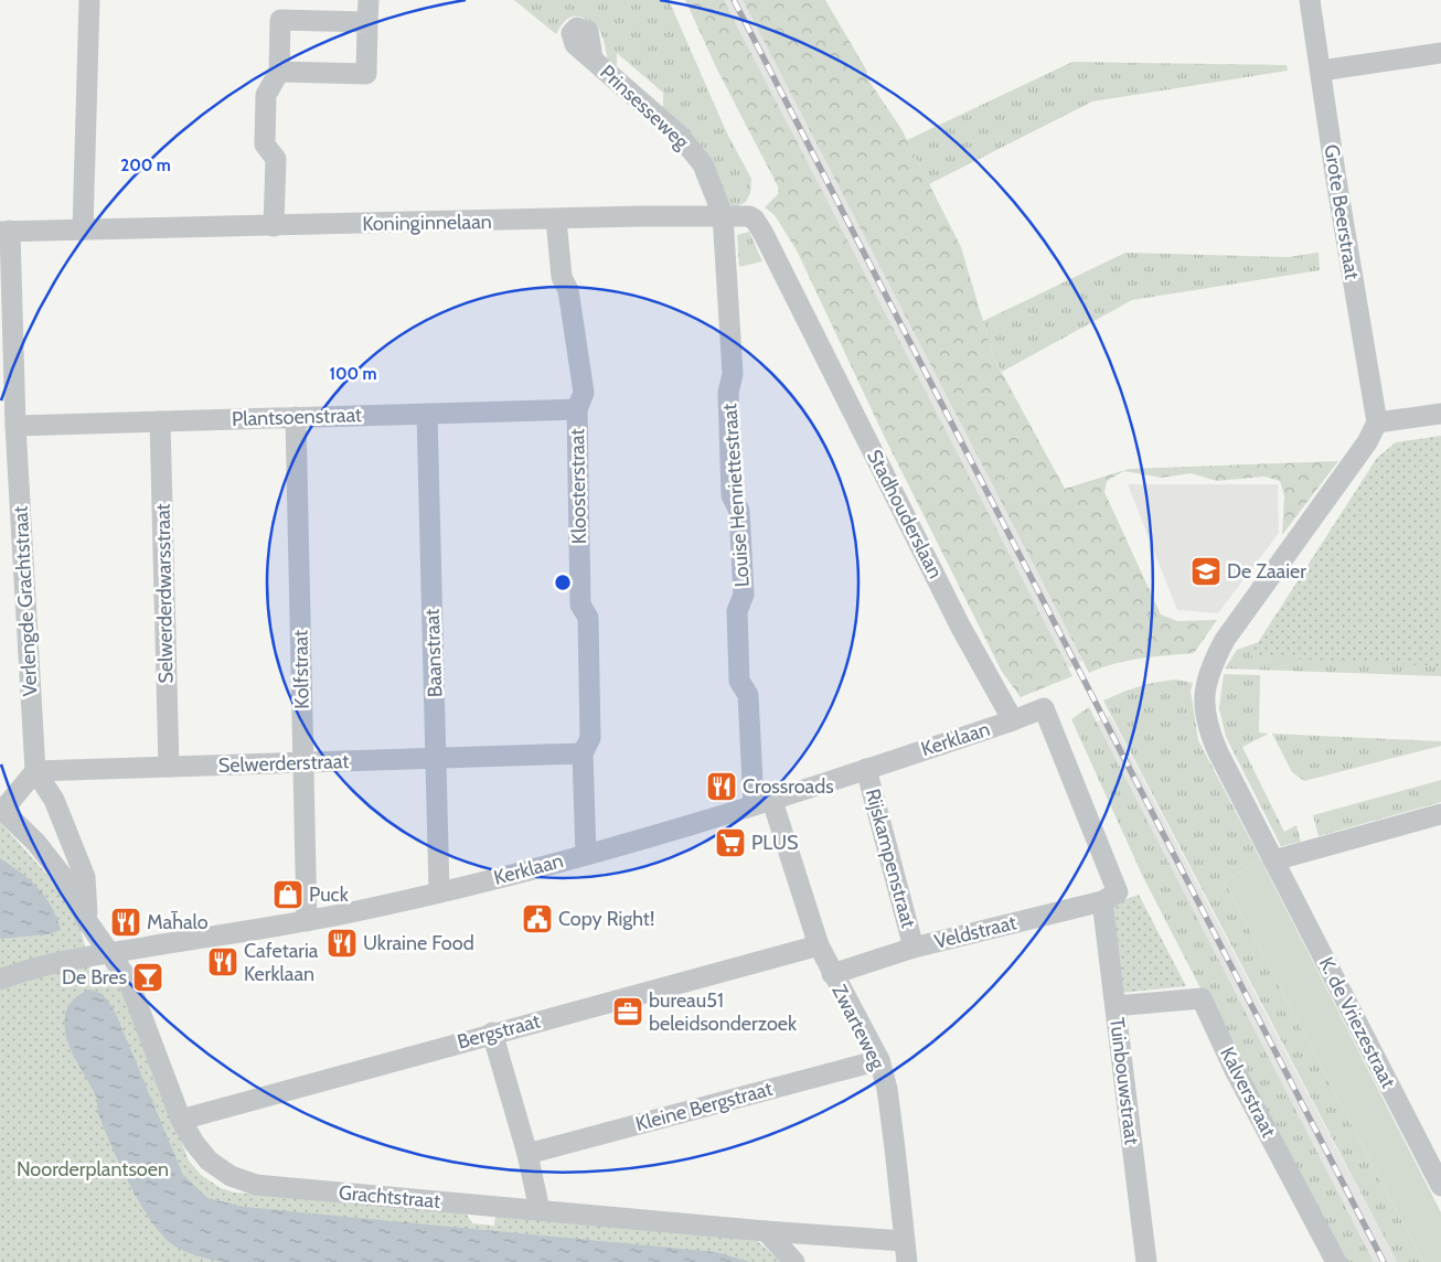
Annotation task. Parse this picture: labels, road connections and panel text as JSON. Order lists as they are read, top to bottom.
{
  "streets": {
    "street": [
      "Prinsesseweg",
      "Grote Beerstraat",
      "Koninginnelaan",
      "Plantsoenstraat",
      "Kloosterstraat",
      "Louise Henriettestraat",
      "Stadhouderslaan",
      "Selwerderdwarsstraat",
      "Verlengde Grachtstraat",
      "Baanstraat",
      "Kolfstraat",
      "Kerklaan",
      "Selwerderstraat",
      "Rijskampenstraat",
      "Veldstraat",
      "K. de Vriezestraat",
      "Zwarteweg",
      "Bergstraat",
      "Tuinbouwstraat",
      "Kalverstraat",
      "Kleine Bergstraat",
      "Grachtstraat"
    ]
  },
  "crossings": [
    ["Prinsesseweg", "Koninginnelaan"],
    ["Prinsesseweg", "Louise Henriettestraat"],
    ["Grote Beerstraat", "K. de Vriezestraat"],
    ["Koninginnelaan", "Kloosterstraat"],
    ["Koninginnelaan", "Louise Henriettestraat"],
    ["Koninginnelaan", "Stadhouderslaan"],
    ["Koninginnelaan", "Verlengde Grachtstraat"],
    ["Plantsoenstraat", "Kloosterstraat"],
    ["Plantsoenstraat", "Selwerderdwarsstraat"],
    ["Plantsoenstraat", "Verlengde Grachtstraat"],
    ["Plantsoenstraat", "Baanstraat"],
    ["Plantsoenstraat", "Kolfstraat"],
    ["Kloosterstraat", "Kerklaan"],
    ["Kloosterstraat", "Selwerderstraat"],
    ["Louise Henriettestraat", "Kerklaan"],
    ["Louise Henriettestraat", "Zwarteweg"],
    ["Stadhouderslaan", "Kerklaan"],
    ["Selwerderdwarsstraat", "Selwerderstraat"],
    ["Verlengde Grachtstraat", "Selwerderstraat"],
    ["Baanstraat", "Kerklaan"],
    ["Baanstraat", "Selwerderstraat"],
    ["Kolfstraat", "Kerklaan"],
    ["Kolfstraat", "Selwerderstraat"],
    ["Kerklaan", "Rijskampenstraat"],
    ["Kerklaan", "Zwarteweg"],
    ["Kerklaan", "Tuinbouwstraat"],
    ["Kerklaan", "Grachtstraat"],
    ["Rijskampenstraat", "Veldstraat"],
    ["Veldstraat", "Zwarteweg"],
    ["Veldstraat", "Tuinbouwstraat"],
    ["Zwarteweg", "Bergstraat"],
    ["Zwarteweg", "Kleine Bergstraat"],
    ["Zwarteweg", "Grachtstraat"],
    ["Bergstraat", "Grachtstraat"],
    ["Tuinbouwstraat", "Kalverstraat"]
  ],
  "parks": ["Noorderplantsoen"],
  "places": {
    "school or university": ["De Zaaier"],
    "restaurant": [
      "Crossroads",
      "Mah̄alo",
      "Ukraine Food",
      "Cafetaria Kerklaan"
    ],
    "supermarket": ["PLUS"],
    "shop": ["Puck"],
    "public building": ["Copy Right!"],
    "bar": ["De Bres"],
    "office": ["bureau51 beleidsonderzoek"]
  },
  "rings": ["200 m", "100 m"]
}
